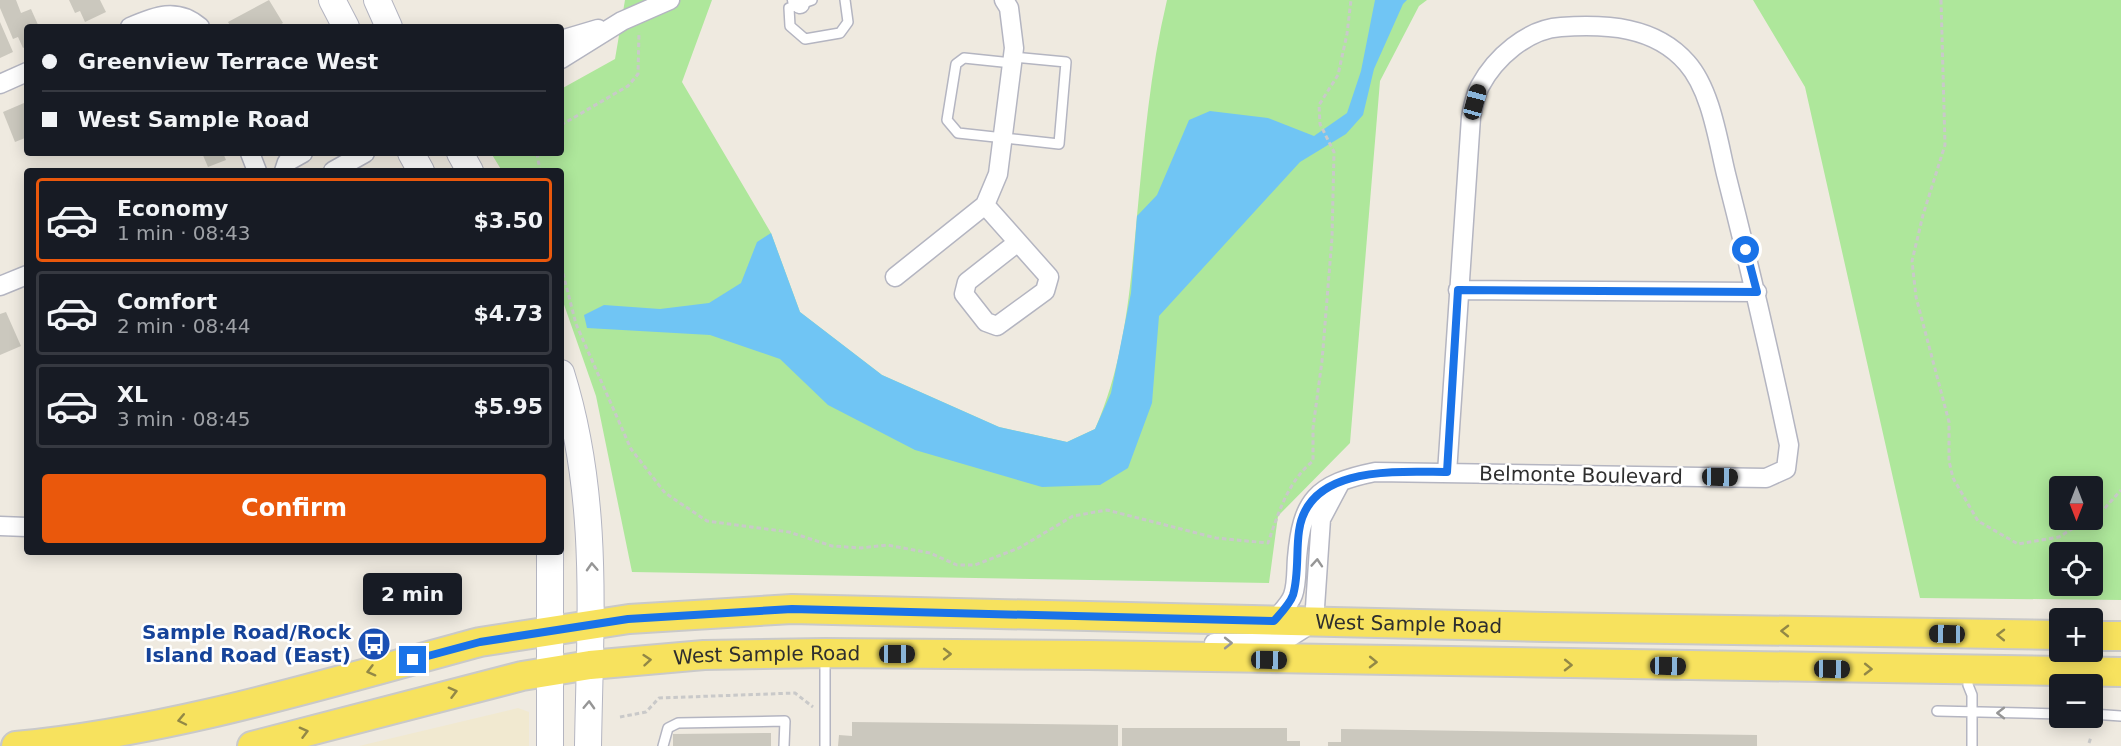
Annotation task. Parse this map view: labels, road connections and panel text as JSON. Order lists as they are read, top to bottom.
{
  "streets": {
    "main road": ["West Sample Road"],
    "street": ["Belmonte Boulevard"]
  },
  "crossings": [
    ["Belmonte Boulevard", "West Sample Road"]
  ],
  "places": {
    "bus stop": ["Sample Road/Rock Island Road (East)"]
  },
  "north": "bottom",
  "page": {
    "banner": ["Greenview Terrace West", "West Sample Road"],
    "list": [
      {
        "name": "Economy",
        "note": "1 min · 08:43",
        "value": "$3.50"
      },
      {
        "name": "Comfort",
        "note": "2 min · 08:44",
        "value": "$4.73"
      },
      {
        "name": "XL",
        "note": "3 min · 08:45",
        "value": "$5.95"
      }
    ],
    "buttons": "Confirm",
    "map_buttons": ["+", "−"],
    "bubble": "2 min"
  }
}
